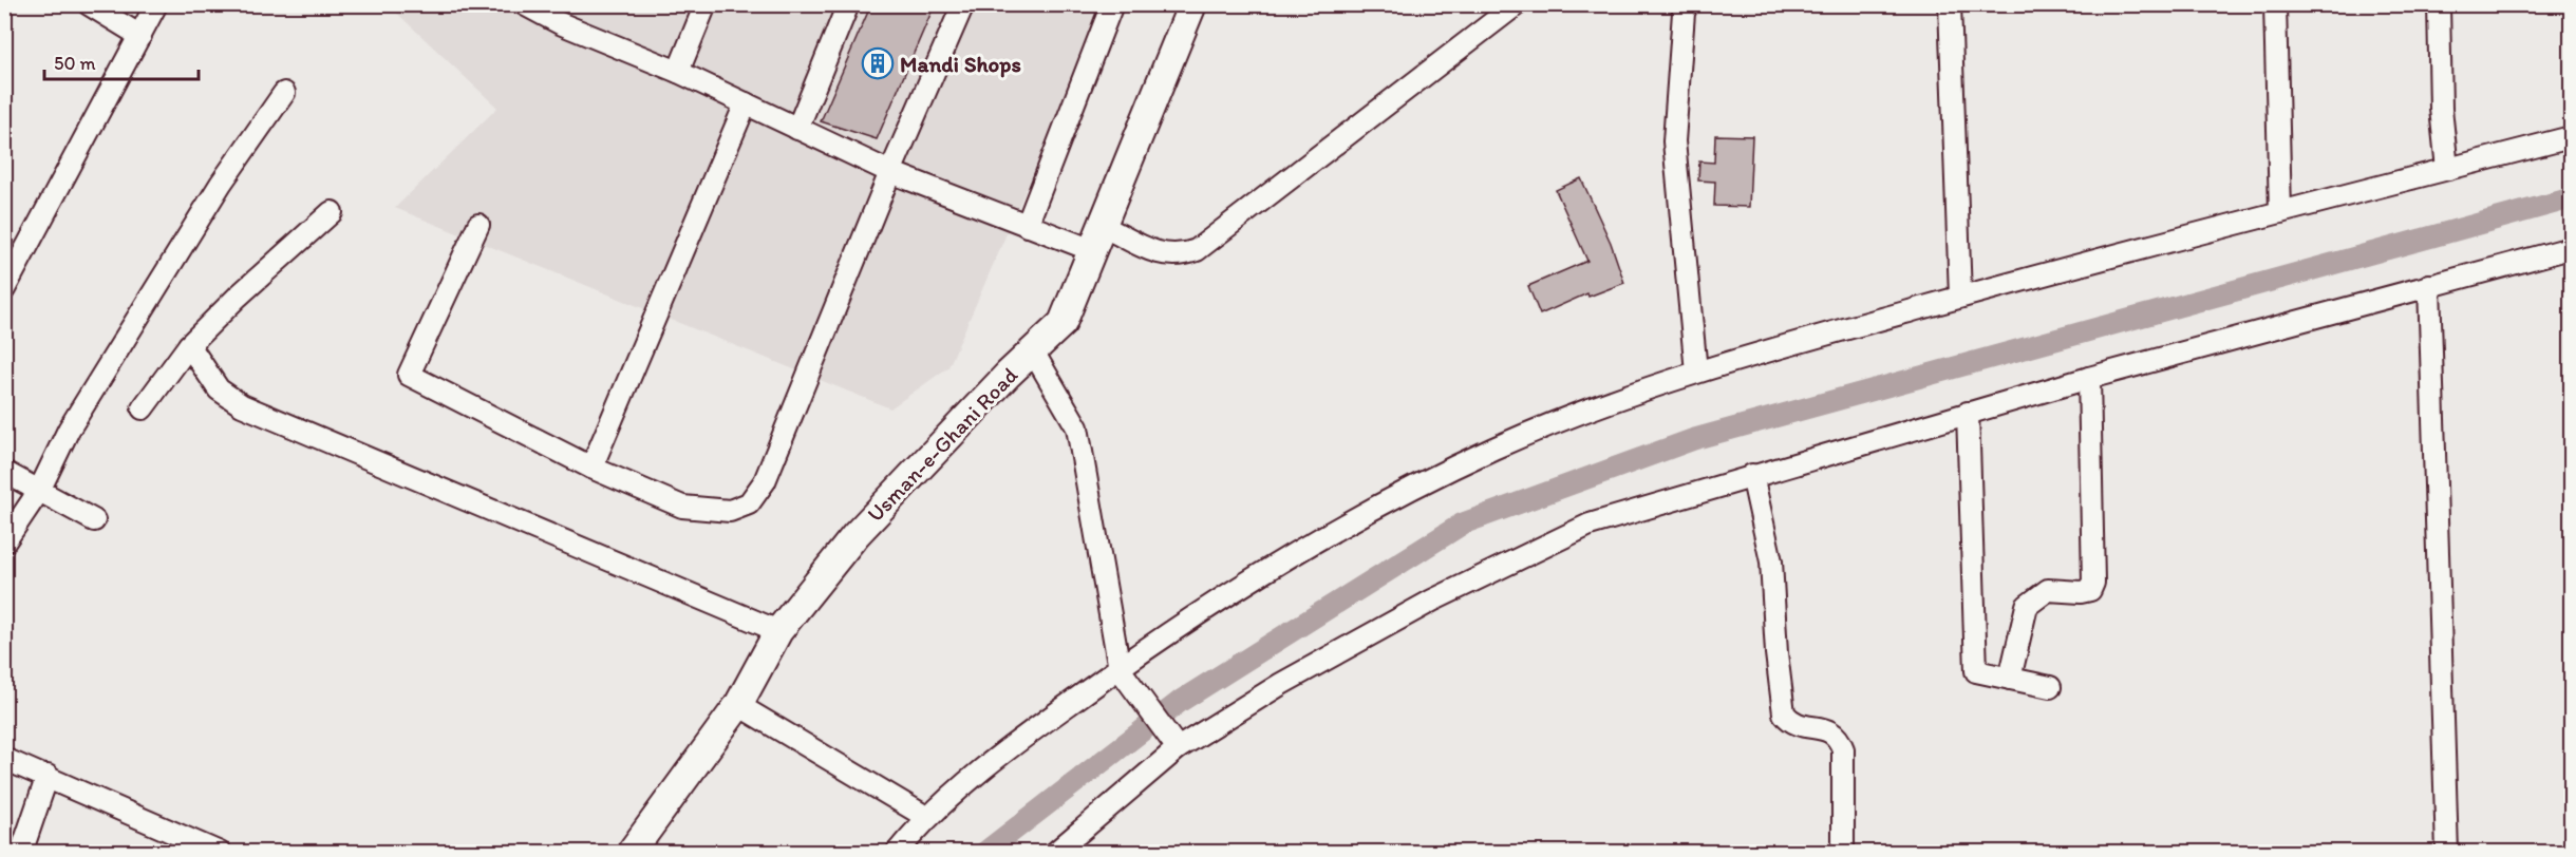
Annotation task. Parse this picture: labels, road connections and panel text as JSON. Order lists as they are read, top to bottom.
{
  "streets": {
    "main road": ["Usman-e-Ghani Road"]
  },
  "places": {
    "building": ["Mandi Shops"]
  },
  "scale_bar": "50 m"
}
